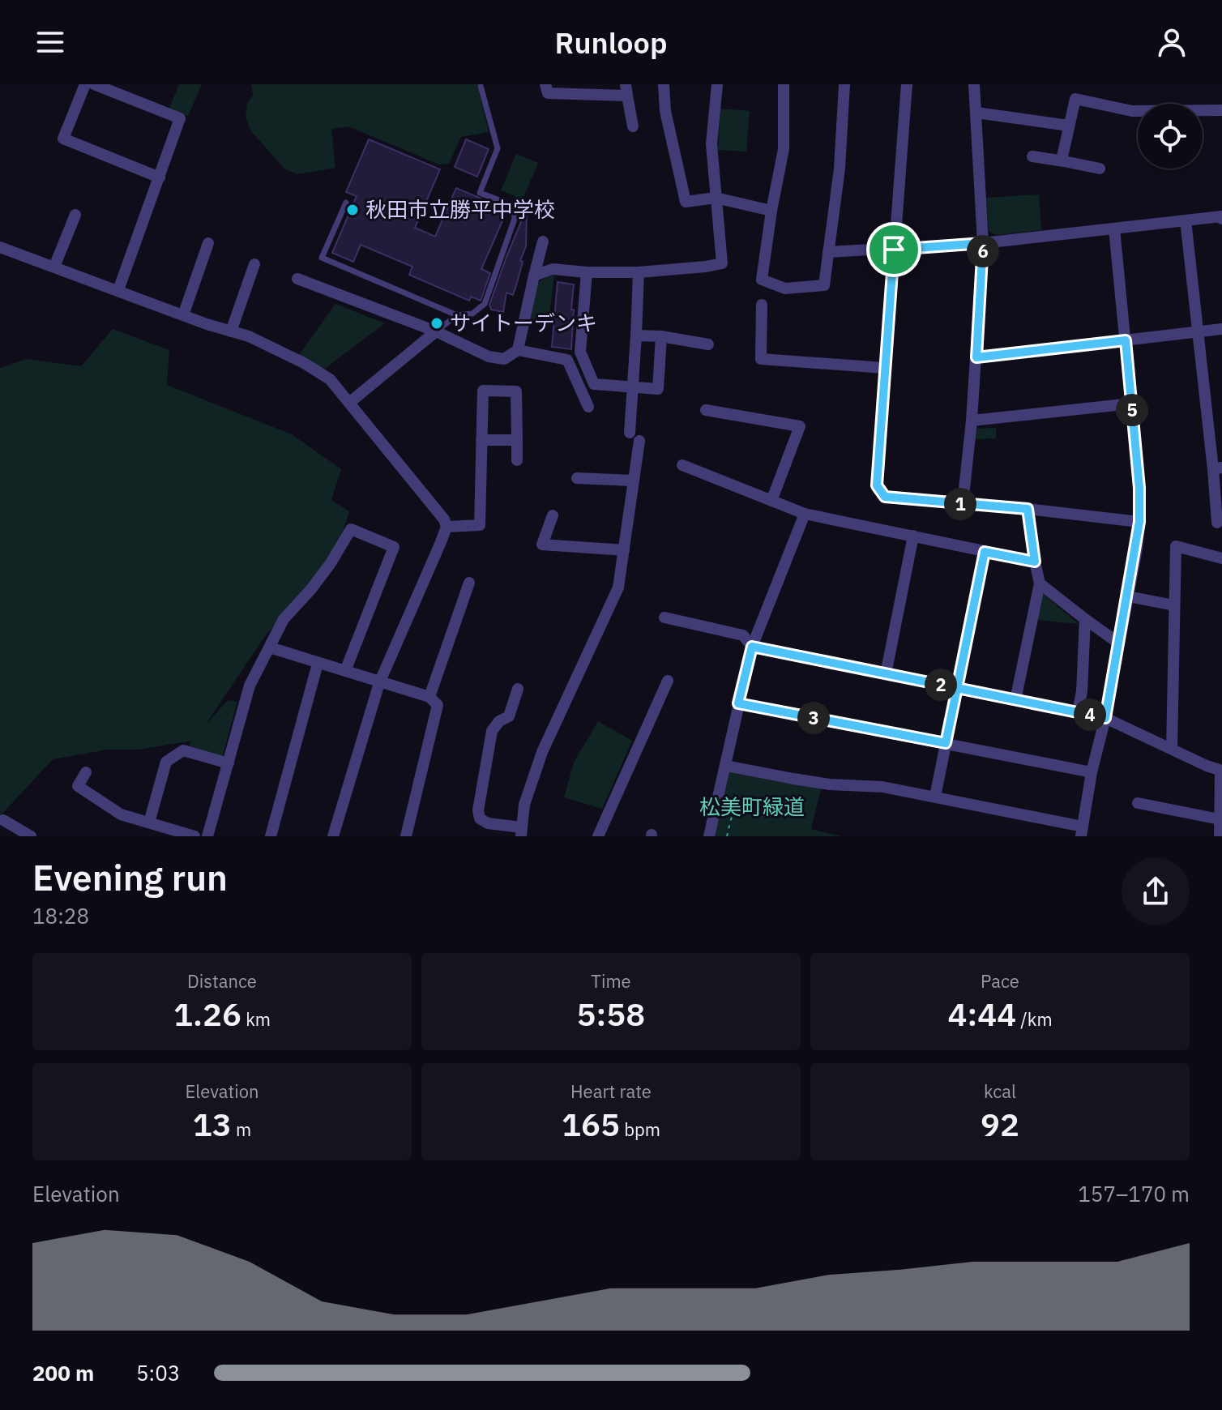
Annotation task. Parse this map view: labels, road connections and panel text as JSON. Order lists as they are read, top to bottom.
{
  "parks": ["松美町緑道"],
  "places": ["秋田市立勝平中学校", "サイトーデンキ"],
  "page": {
    "header": "Runloop",
    "pins": [
      "6",
      "5",
      "1",
      "2",
      "4",
      "3"
    ],
    "heading": ["Evening run", "18:28"],
    "stats": [
      ["Distance", "1.26 km"],
      ["Time", "5:58"],
      ["Pace", "4:44 /km"],
      ["Elevation", "13 m"],
      ["Heart rate", "165 bpm"],
      ["kcal", "92"]
    ],
    "chart": ["Elevation", "157–170 m"],
    "list": [
      {
        "name": "200 m",
        "note": "5:03"
      }
    ]
  }
}
